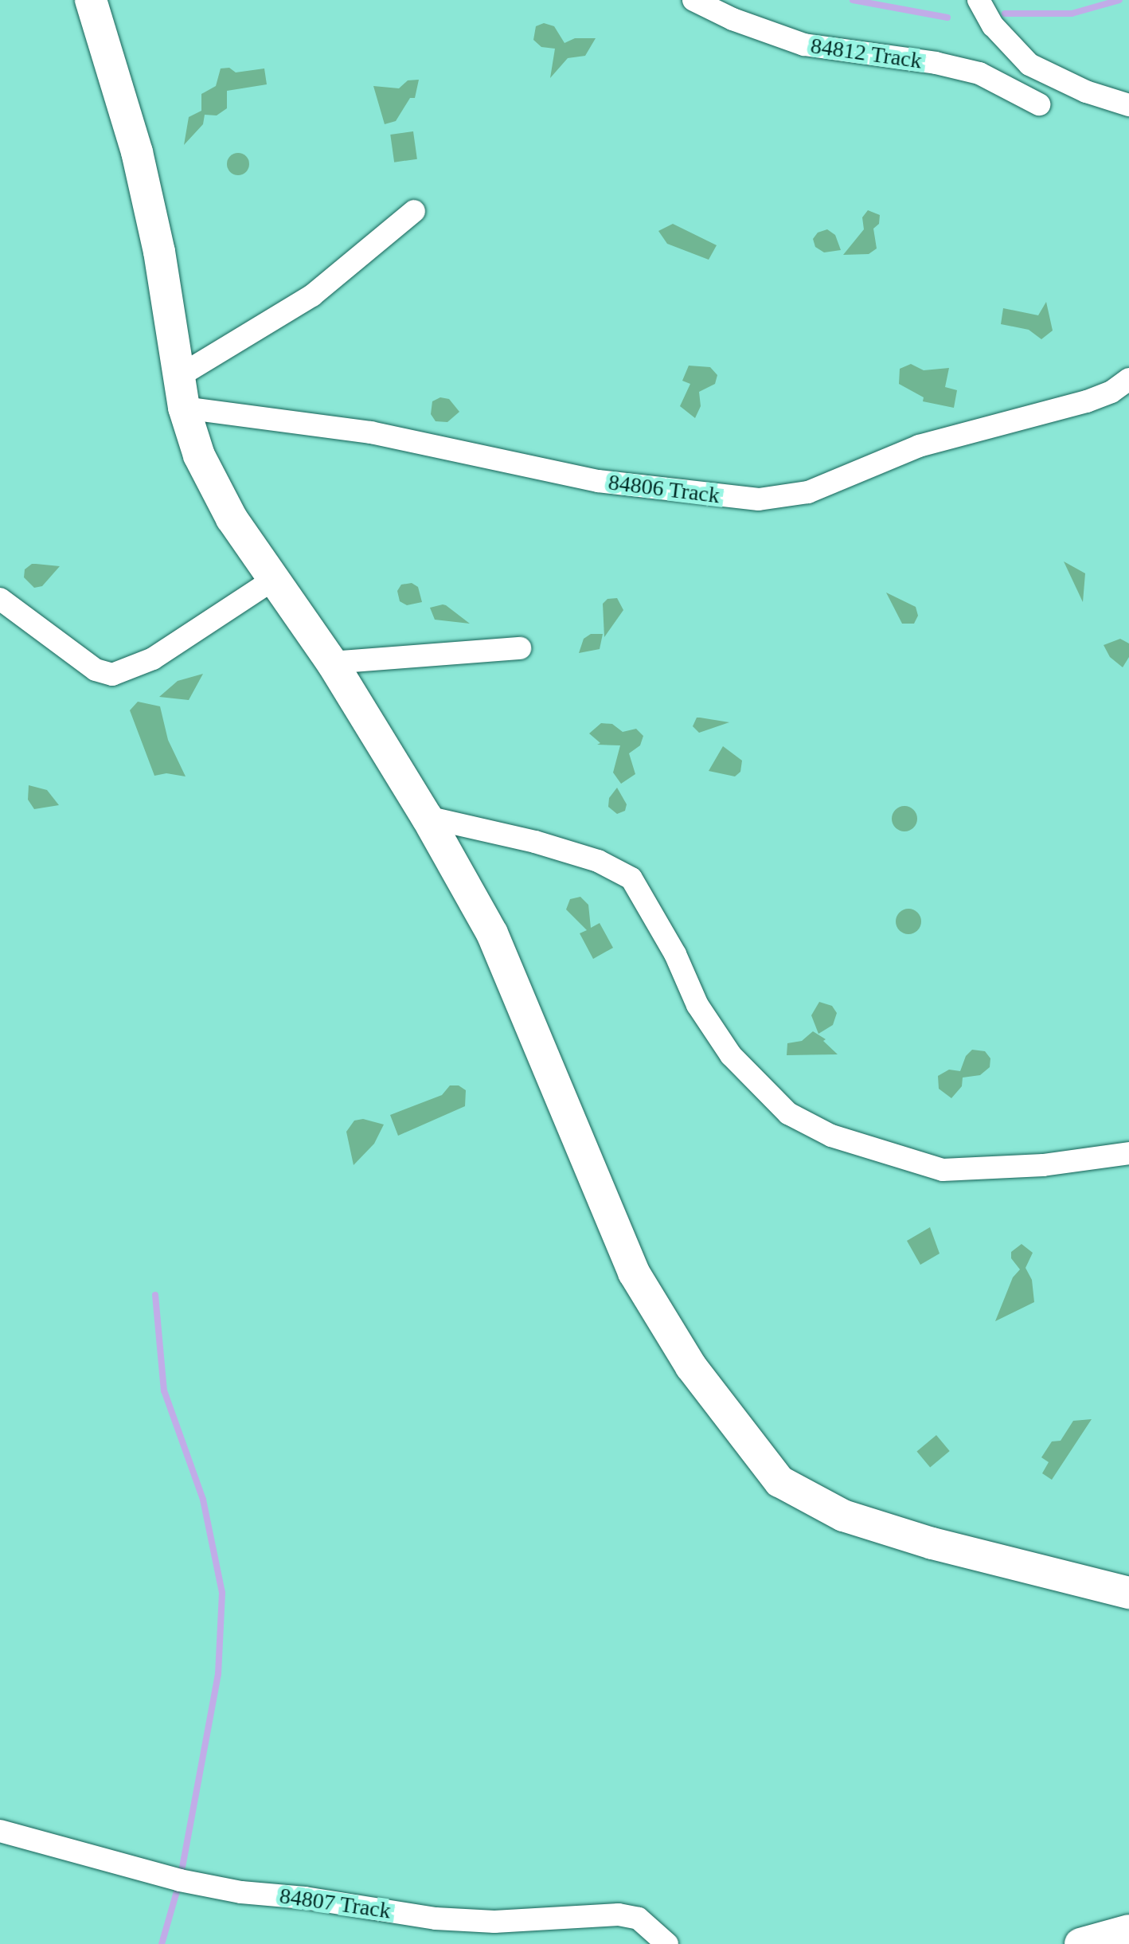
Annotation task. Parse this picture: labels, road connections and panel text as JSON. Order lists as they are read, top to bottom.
{
  "streets": {
    "street": ["84812 Track", "84806 Track", "84807 Track"]
  }
}
